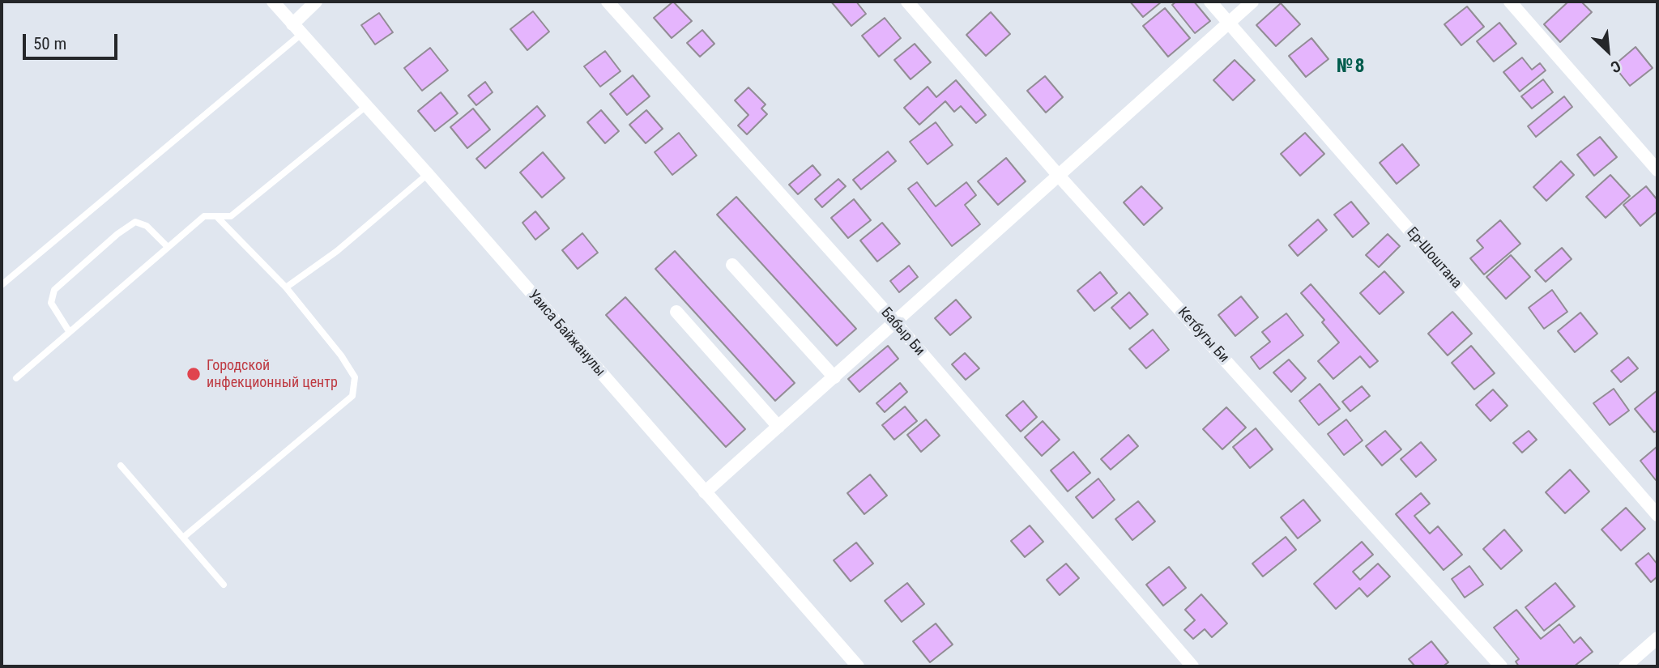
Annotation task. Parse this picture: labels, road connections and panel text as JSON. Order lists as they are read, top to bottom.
{
  "streets": {
    "street": [
      "Ер-Шоштана",
      "Бабыр Би",
      "Уаиса Байжанулы",
      "Кетбугы Би"
    ]
  },
  "districts": ["№8"],
  "places": ["Городской инфекционный центр"],
  "scale_bar": "50 m",
  "north": "bottom right"
}
